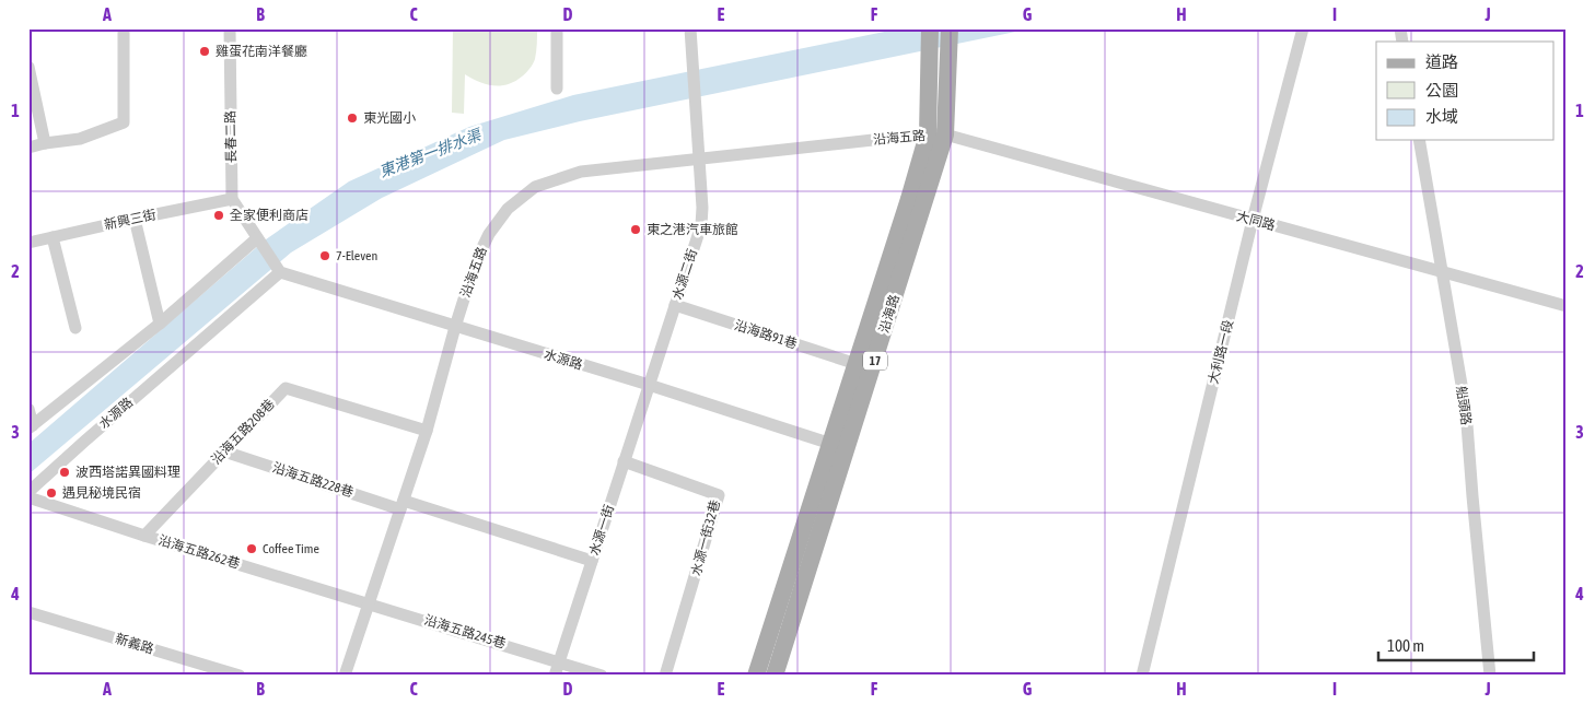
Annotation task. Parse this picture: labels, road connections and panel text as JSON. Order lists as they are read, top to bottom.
{
  "streets": {
    "main road": ["沿海路", "17"],
    "street": [
      "長春二路",
      "沿海五路",
      "新興三街",
      "大同路",
      "水源二街",
      "沿海路91巷",
      "大利路一段",
      "水源路",
      "船頭路",
      "沿海五路208巷",
      "沿海五路228巷",
      "水源一街",
      "水源一街32巷",
      "沿海五路262巷",
      "沿海五路245巷",
      "新義路"
    ]
  },
  "crossings": [
    ["長春二路", "新興三街"],
    ["沿海五路", "大同路"],
    ["沿海五路", "水源二街"],
    ["沿海五路", "沿海路"],
    ["沿海五路", "水源路"],
    ["沿海五路", "沿海五路208巷"],
    ["沿海五路", "沿海五路228巷"],
    ["沿海五路", "沿海五路262巷"],
    ["沿海五路", "沿海五路245巷"],
    ["大同路", "沿海路"],
    ["大同路", "大利路一段"],
    ["大同路", "船頭路"],
    ["水源二街", "沿海路91巷"],
    ["水源二街", "水源路"],
    ["水源二街", "水源一街"],
    ["沿海路", "沿海路91巷"],
    ["沿海路", "水源路"],
    ["水源路", "水源一街"],
    ["沿海五路208巷", "沿海五路228巷"],
    ["沿海五路208巷", "沿海五路262巷"],
    ["沿海五路228巷", "水源一街"],
    ["水源一街", "水源一街32巷"],
    ["水源一街", "沿海五路245巷"],
    ["沿海五路262巷", "沿海五路245巷"]
  ],
  "water": ["東港第一排水渠"],
  "places": [
    "雞蛋花南洋餐廳",
    "東光國小",
    "全家便利商店",
    "東之港汽車旅館",
    "7-Eleven",
    "波西塔諾異國料理",
    "遇見秘境民宿",
    "Coffee Time"
  ],
  "legend": ["道路", "公園", "水域"],
  "scale_bar": "100 m",
  "grid": {
    "columns": [
      "A",
      "B",
      "C",
      "D",
      "E",
      "F",
      "G",
      "H",
      "I",
      "J"
    ],
    "rows": [
      "1",
      "2",
      "3",
      "4"
    ]
  }
}
